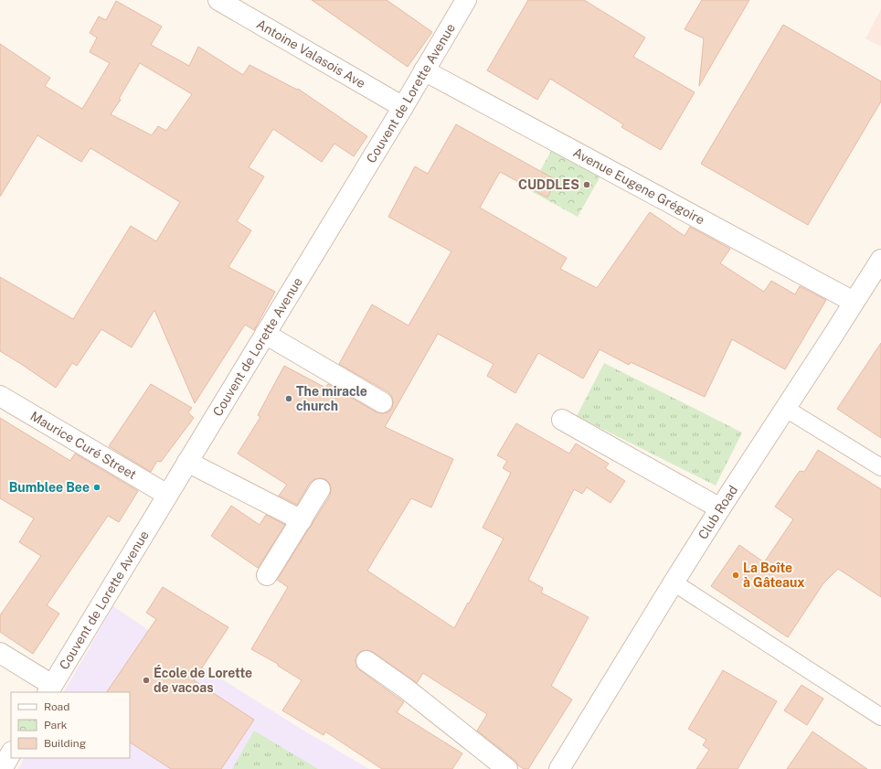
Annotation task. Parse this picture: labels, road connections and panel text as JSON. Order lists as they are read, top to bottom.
{
  "streets": {
    "street": [
      "Antoine Valasois Ave",
      "Couvent de Lorette Avenue",
      "Avenue Eugene Grégoire",
      "Maurice Curé Street",
      "Club Road"
    ]
  },
  "crossings": [
    ["Antoine Valasois Ave", "Couvent de Lorette Avenue"],
    ["Couvent de Lorette Avenue", "Avenue Eugene Grégoire"],
    ["Couvent de Lorette Avenue", "Maurice Curé Street"],
    ["Avenue Eugene Grégoire", "Club Road"]
  ],
  "places": [
    "CUDDLES",
    "The miracle church",
    "Bumblee Bee",
    "La Boîte à Gâteaux",
    "École de Lorette de vacoas"
  ],
  "legend": ["Road", "Park", "Building"]
}
